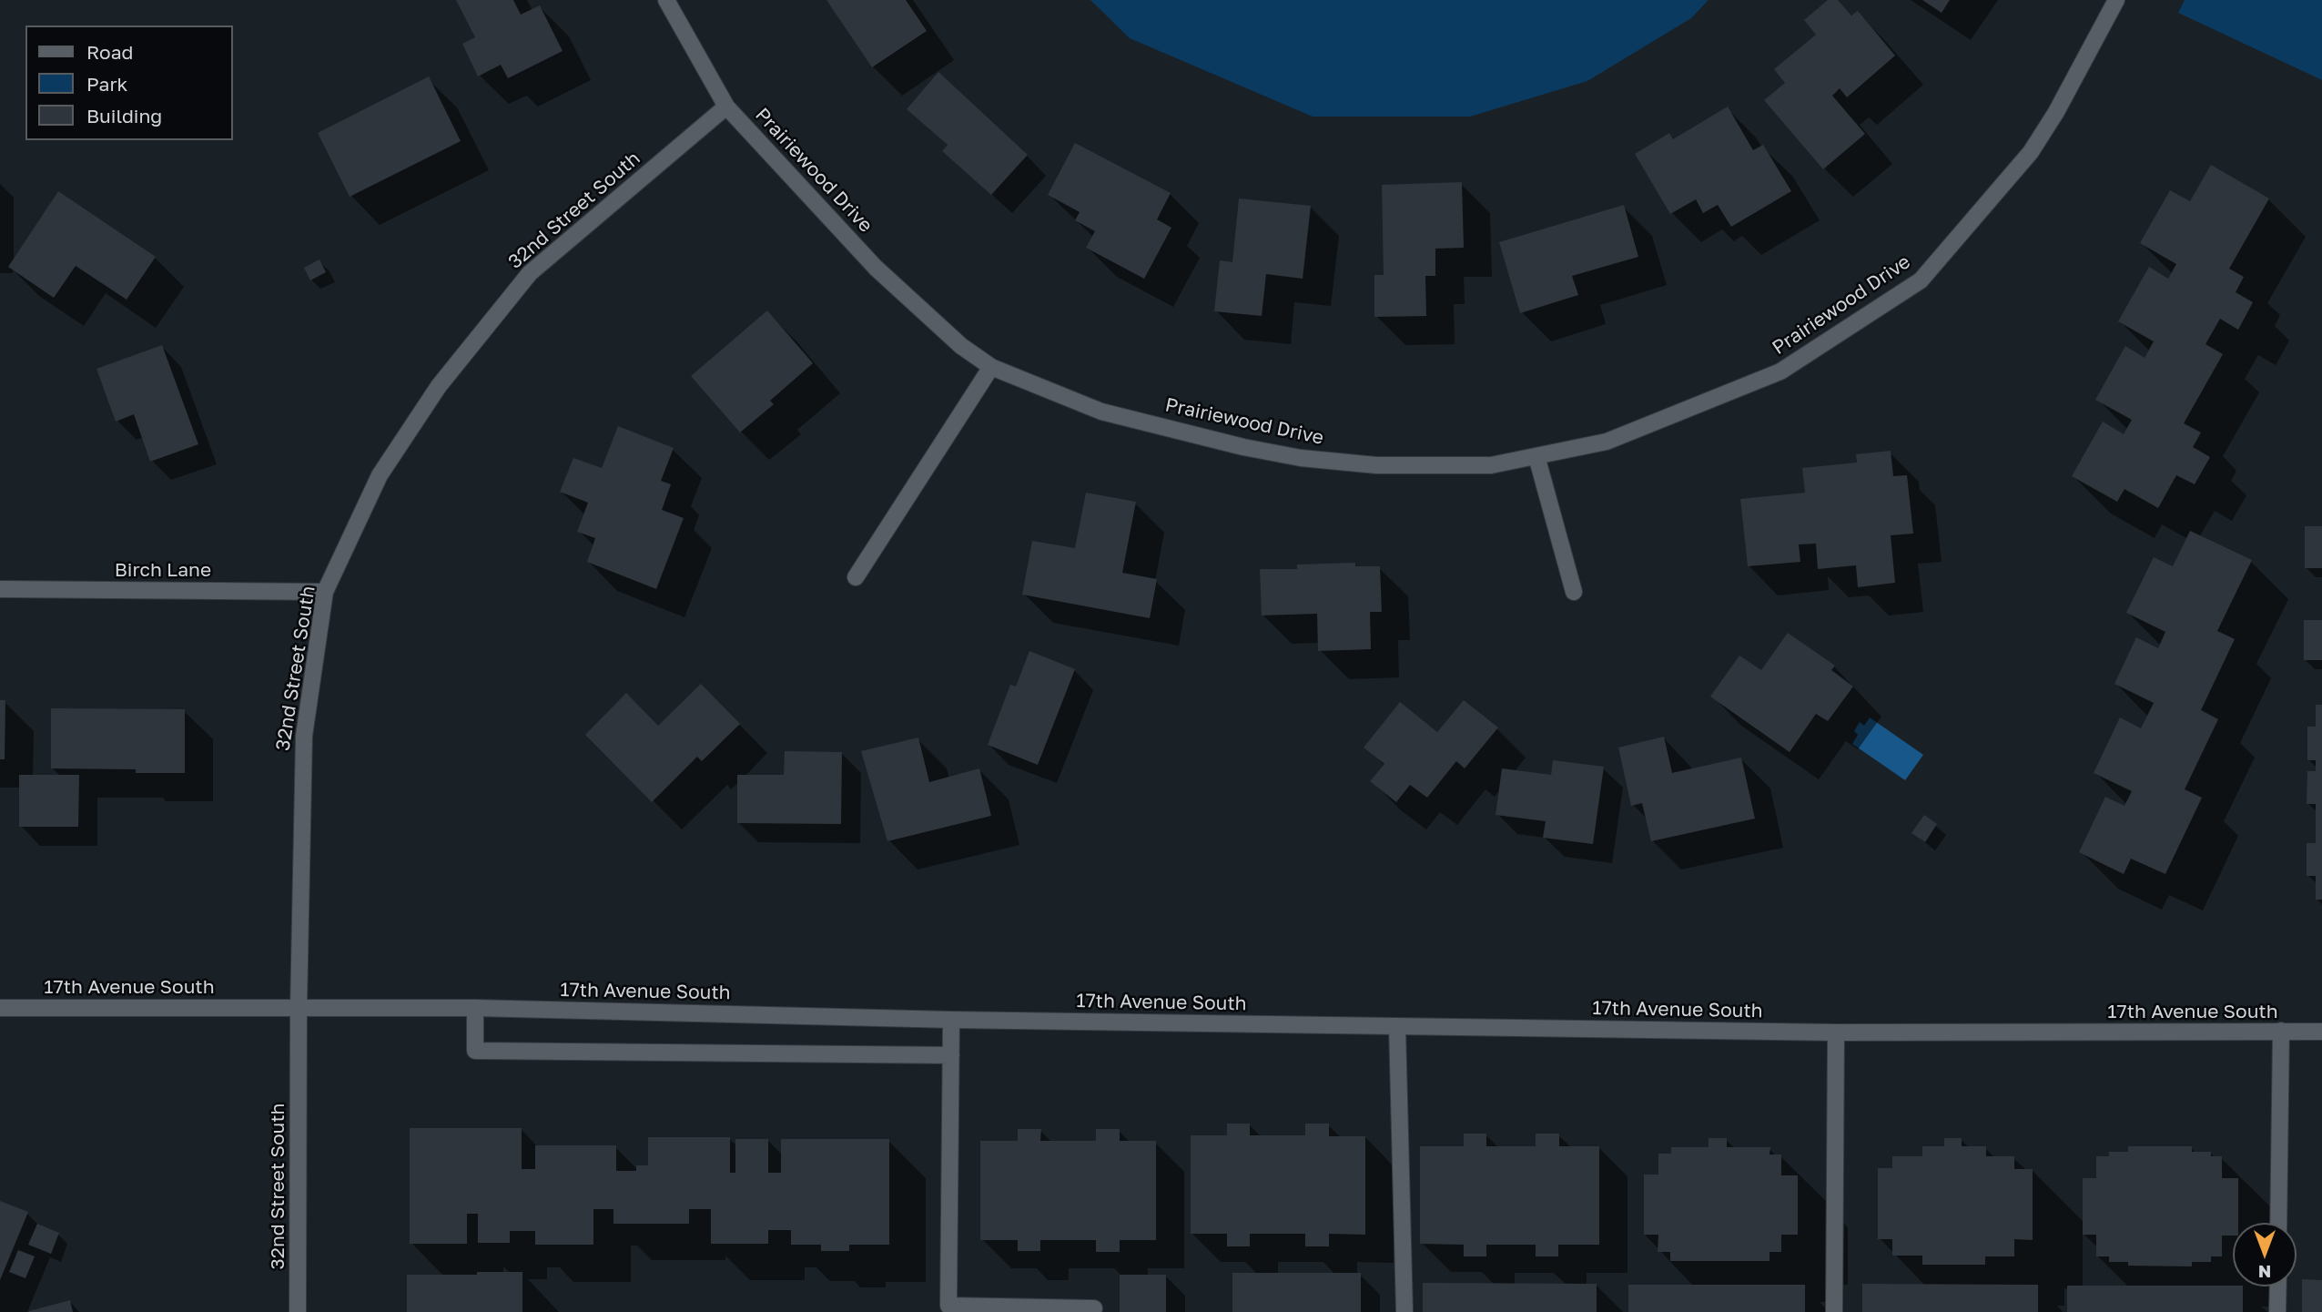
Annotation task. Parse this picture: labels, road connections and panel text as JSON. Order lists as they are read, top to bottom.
{
  "streets": {
    "street": [
      "Prairiewood Drive",
      "32nd Street South",
      "Birch Lane",
      "17th Avenue South"
    ]
  },
  "crossings": [
    ["Prairiewood Drive", "32nd Street South"],
    ["32nd Street South", "Birch Lane"],
    ["32nd Street South", "17th Avenue South"]
  ],
  "legend": ["Road", "Park", "Building"],
  "north": "bottom"
}
